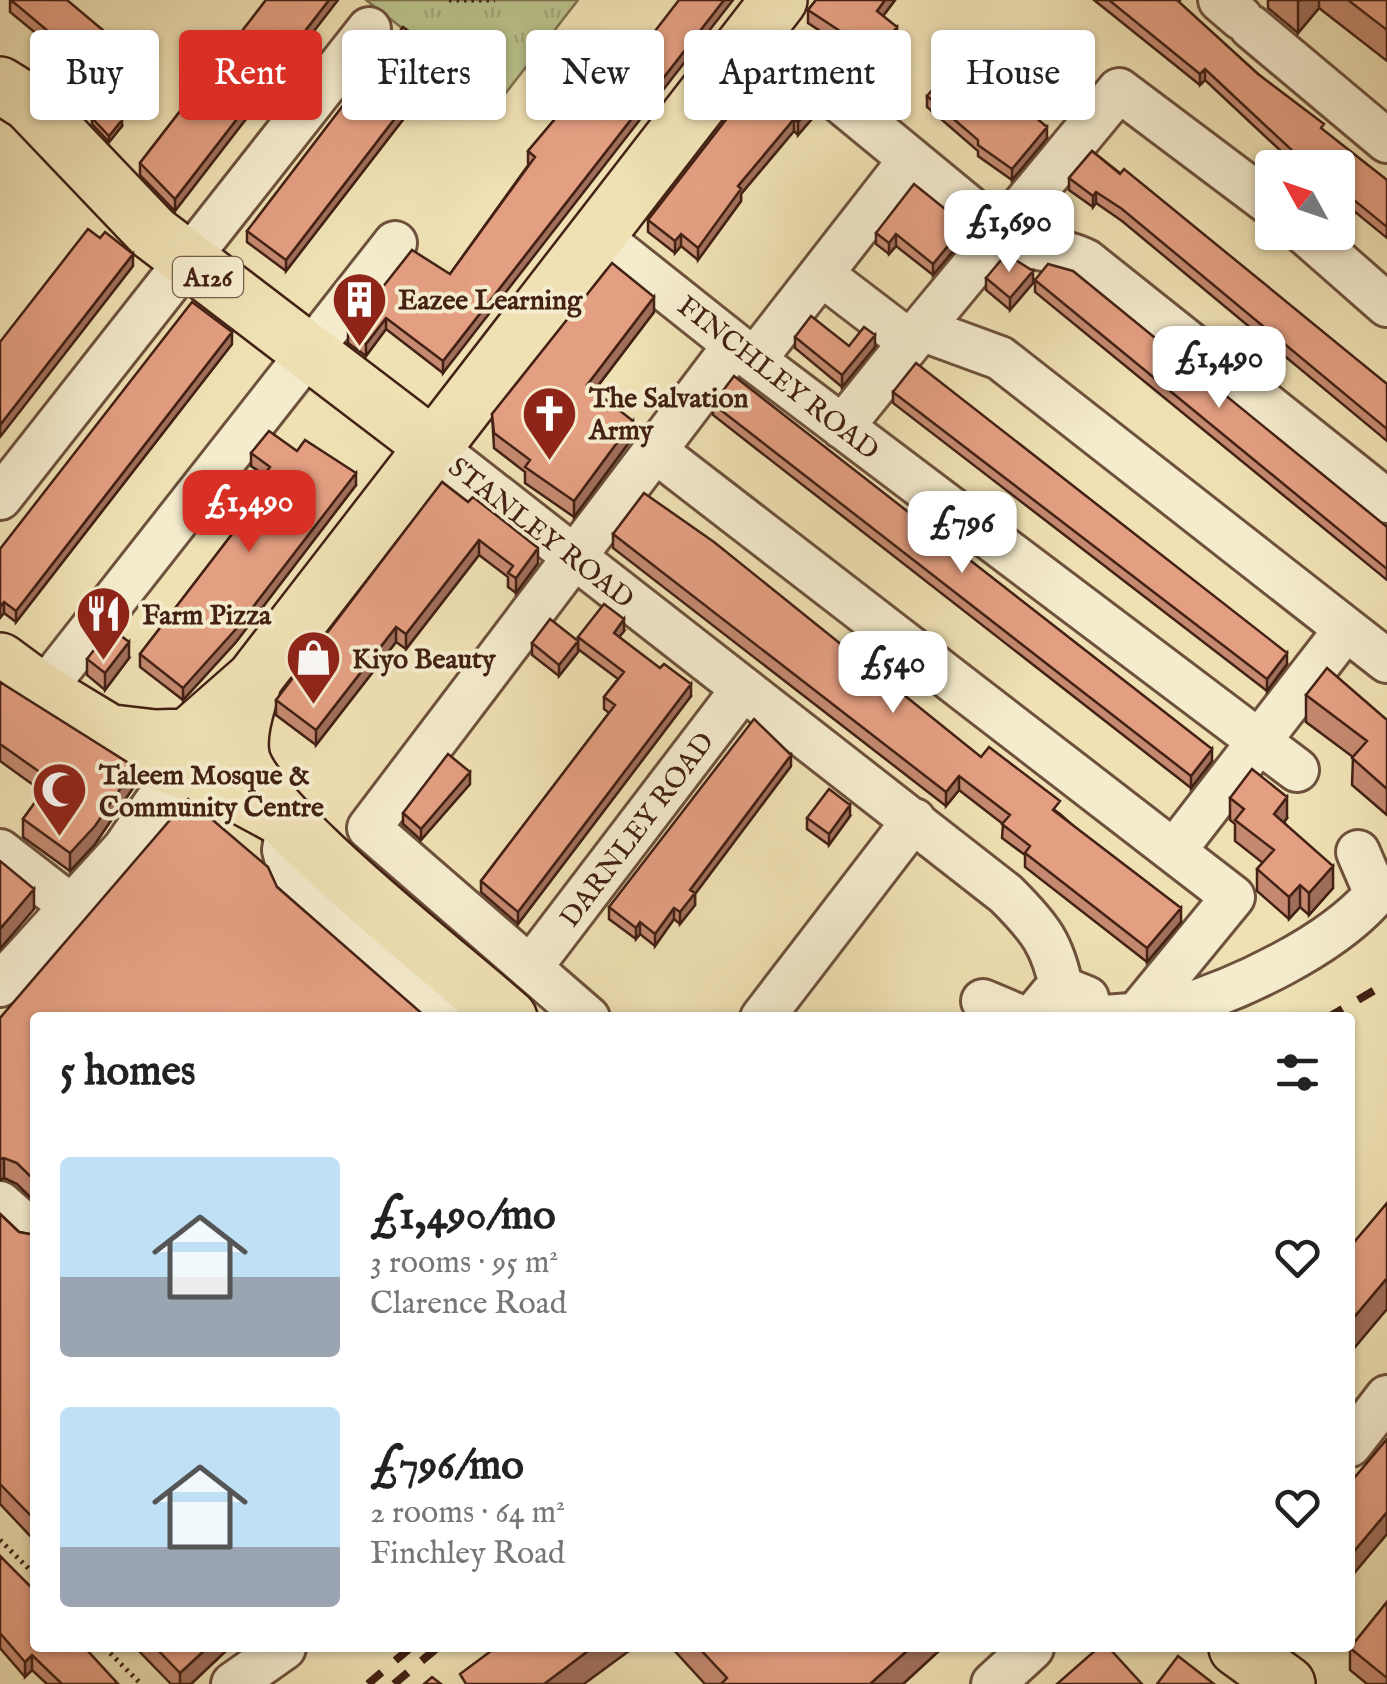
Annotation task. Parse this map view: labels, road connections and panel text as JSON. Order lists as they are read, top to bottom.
{
  "streets": {
    "main road": ["A126", "STANLEY ROAD"],
    "street": ["FINCHLEY ROAD", "DARNLEY ROAD"]
  },
  "crossings": [
    ["STANLEY ROAD", "DARNLEY ROAD"]
  ],
  "places": {
    "building": ["Eazee Learning"],
    "church": ["The Salvation Army"],
    "restaurant": ["Farm Pizza"],
    "shop": ["Kiyo Beauty"],
    "mosque": ["Taleem Mosque & Community Centre"]
  },
  "north": "top left",
  "page": {
    "chip": [
      "Buy",
      "Rent",
      "Filters",
      "New",
      "Apartment",
      "House"
    ],
    "price": [
      "£1,690",
      "£1,490",
      "£1,490",
      "£796",
      "£540"
    ],
    "heading": "5 homes",
    "list": [
      {
        "name": "£1,490/mo",
        "note": "3 rooms · 95 m² · Clarence Road"
      },
      {
        "name": "£796/mo",
        "note": "2 rooms · 64 m² · Finchley Road"
      }
    ]
  }
}
